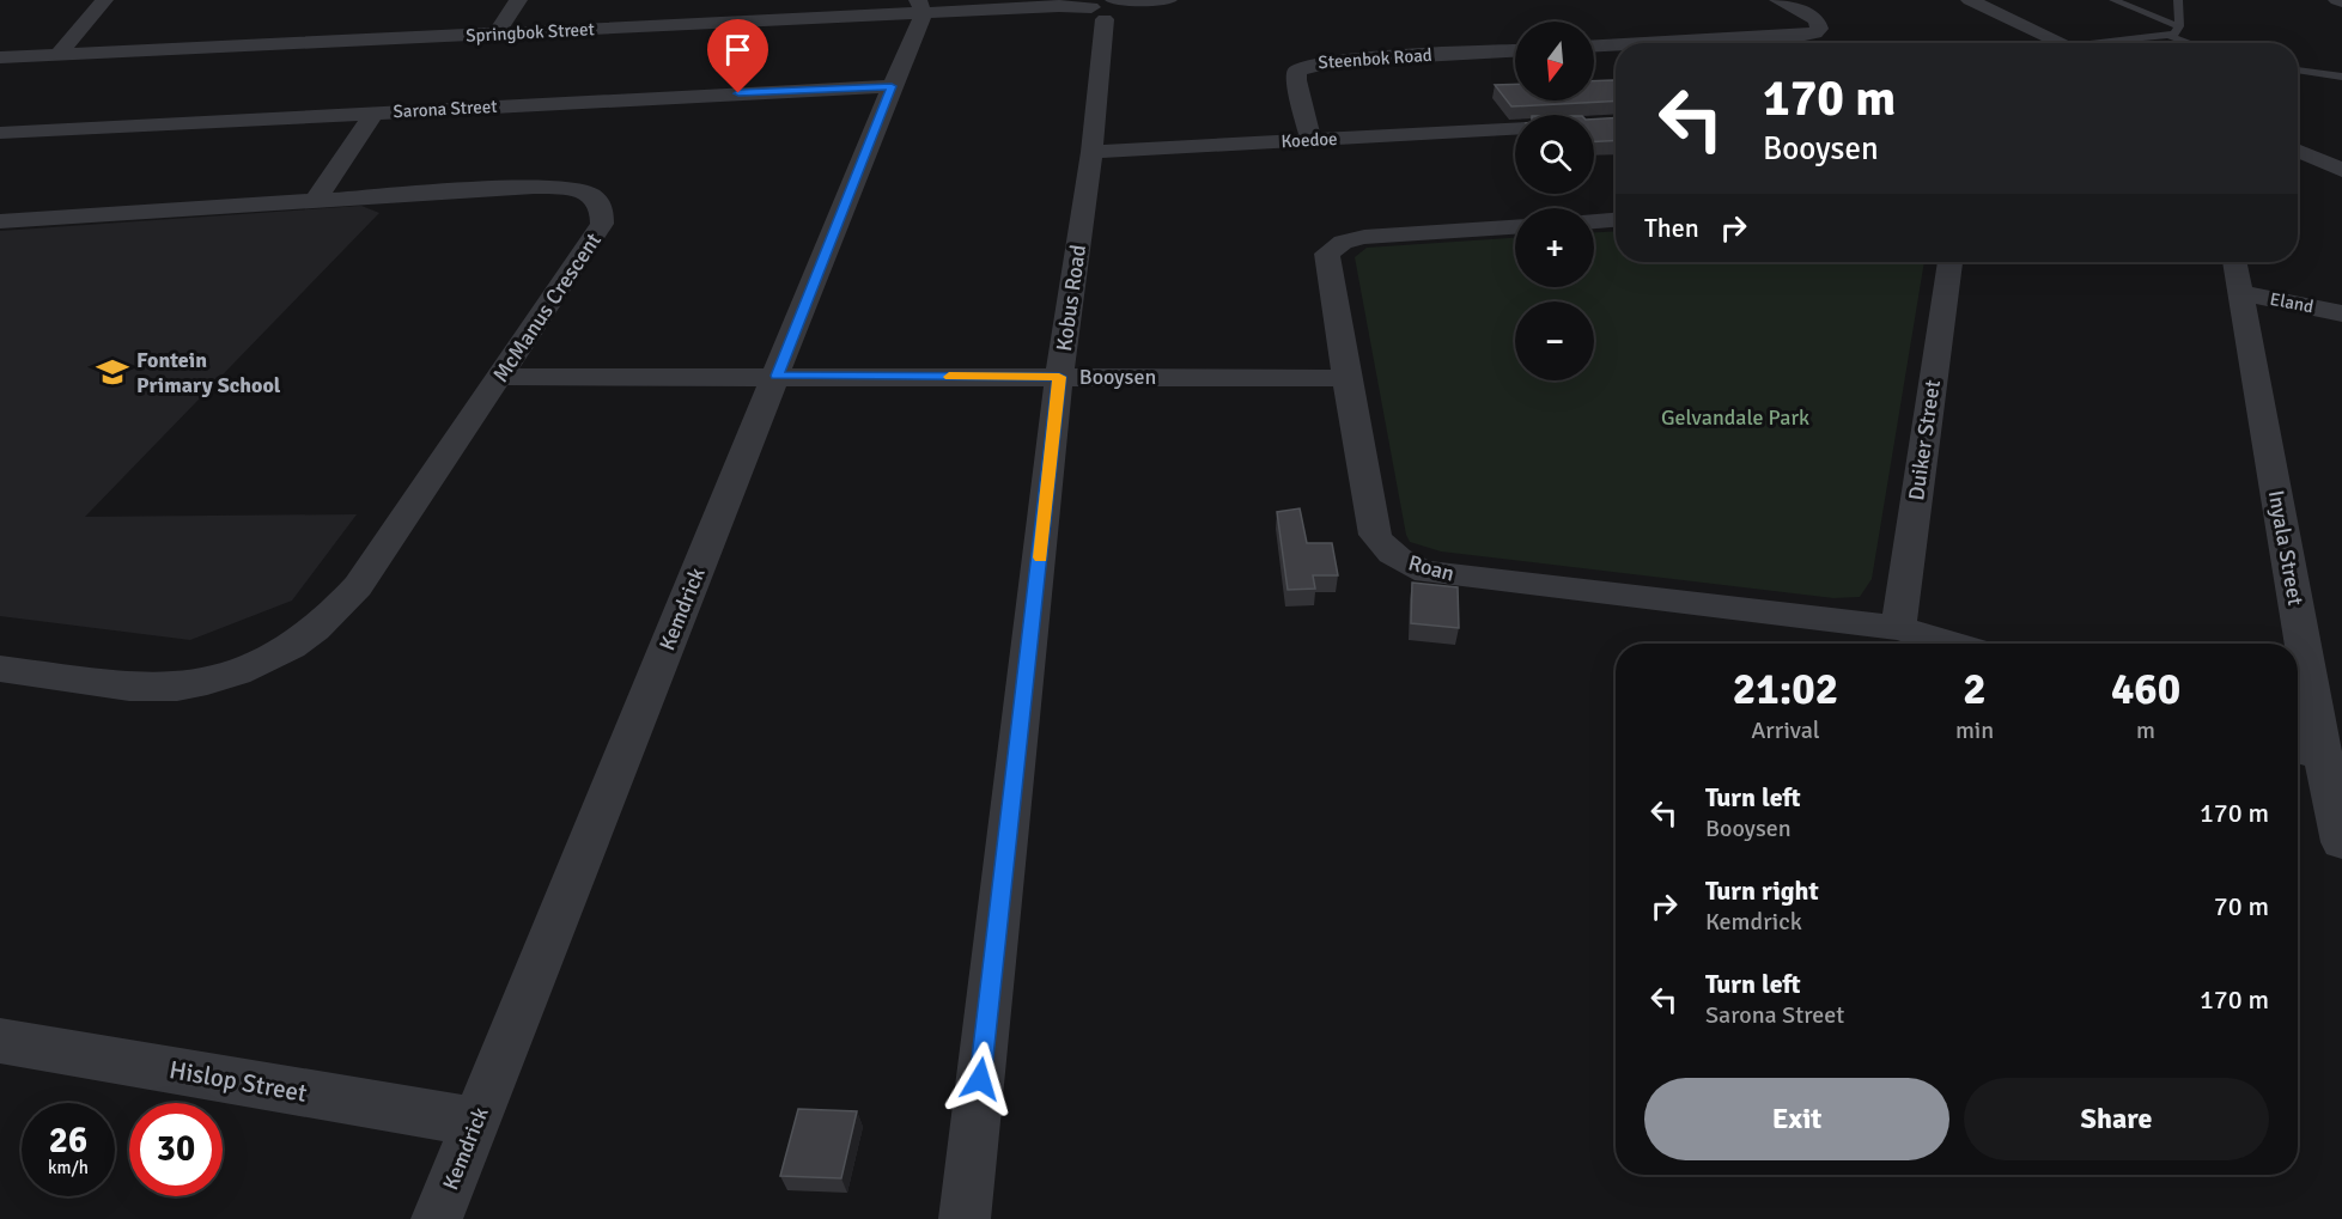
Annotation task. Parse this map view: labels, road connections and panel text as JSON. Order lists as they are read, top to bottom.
{
  "streets": {
    "street": [
      "Springbok Street",
      "Steenbok Road",
      "Sarona Street",
      "Koedoe",
      "Kobus Road",
      "Eland",
      "McManus Crescent",
      "Booysen",
      "Duiker Street",
      "Inyala Street",
      "Roan",
      "Kemdrick",
      "Hislop Street"
    ]
  },
  "crossings": [
    ["Springbok Street", "Kobus Road"],
    ["Springbok Street", "Kemdrick"],
    ["Steenbok Road", "Koedoe"],
    ["Sarona Street", "Kemdrick"],
    ["Koedoe", "Kobus Road"],
    ["Kobus Road", "Booysen"],
    ["Eland", "Inyala Street"],
    ["McManus Crescent", "Booysen"],
    ["Booysen", "Roan"],
    ["Booysen", "Kemdrick"],
    ["Duiker Street", "Roan"],
    ["Kemdrick", "Hislop Street"]
  ],
  "parks": ["Gelvandale Park"],
  "places": {
    "school or university": ["Fontein Primary School"]
  },
  "north": "bottom",
  "page": {
    "map_buttons": ["+", "−"],
    "turn": ["170 m", "Booysen"],
    "then": "Then",
    "eta": [
      "21:02",
      "Arrival",
      "2",
      "min",
      "460",
      "m"
    ],
    "list": [
      {
        "name": "Turn left",
        "note": "Booysen",
        "value": "170 m"
      },
      {
        "name": "Turn right",
        "note": "Kemdrick",
        "value": "70 m"
      },
      {
        "name": "Turn left",
        "note": "Sarona Street",
        "value": "170 m"
      }
    ],
    "buttons": ["Exit", "Share"],
    "speed": "26 km/h",
    "limit": "30"
  }
}
